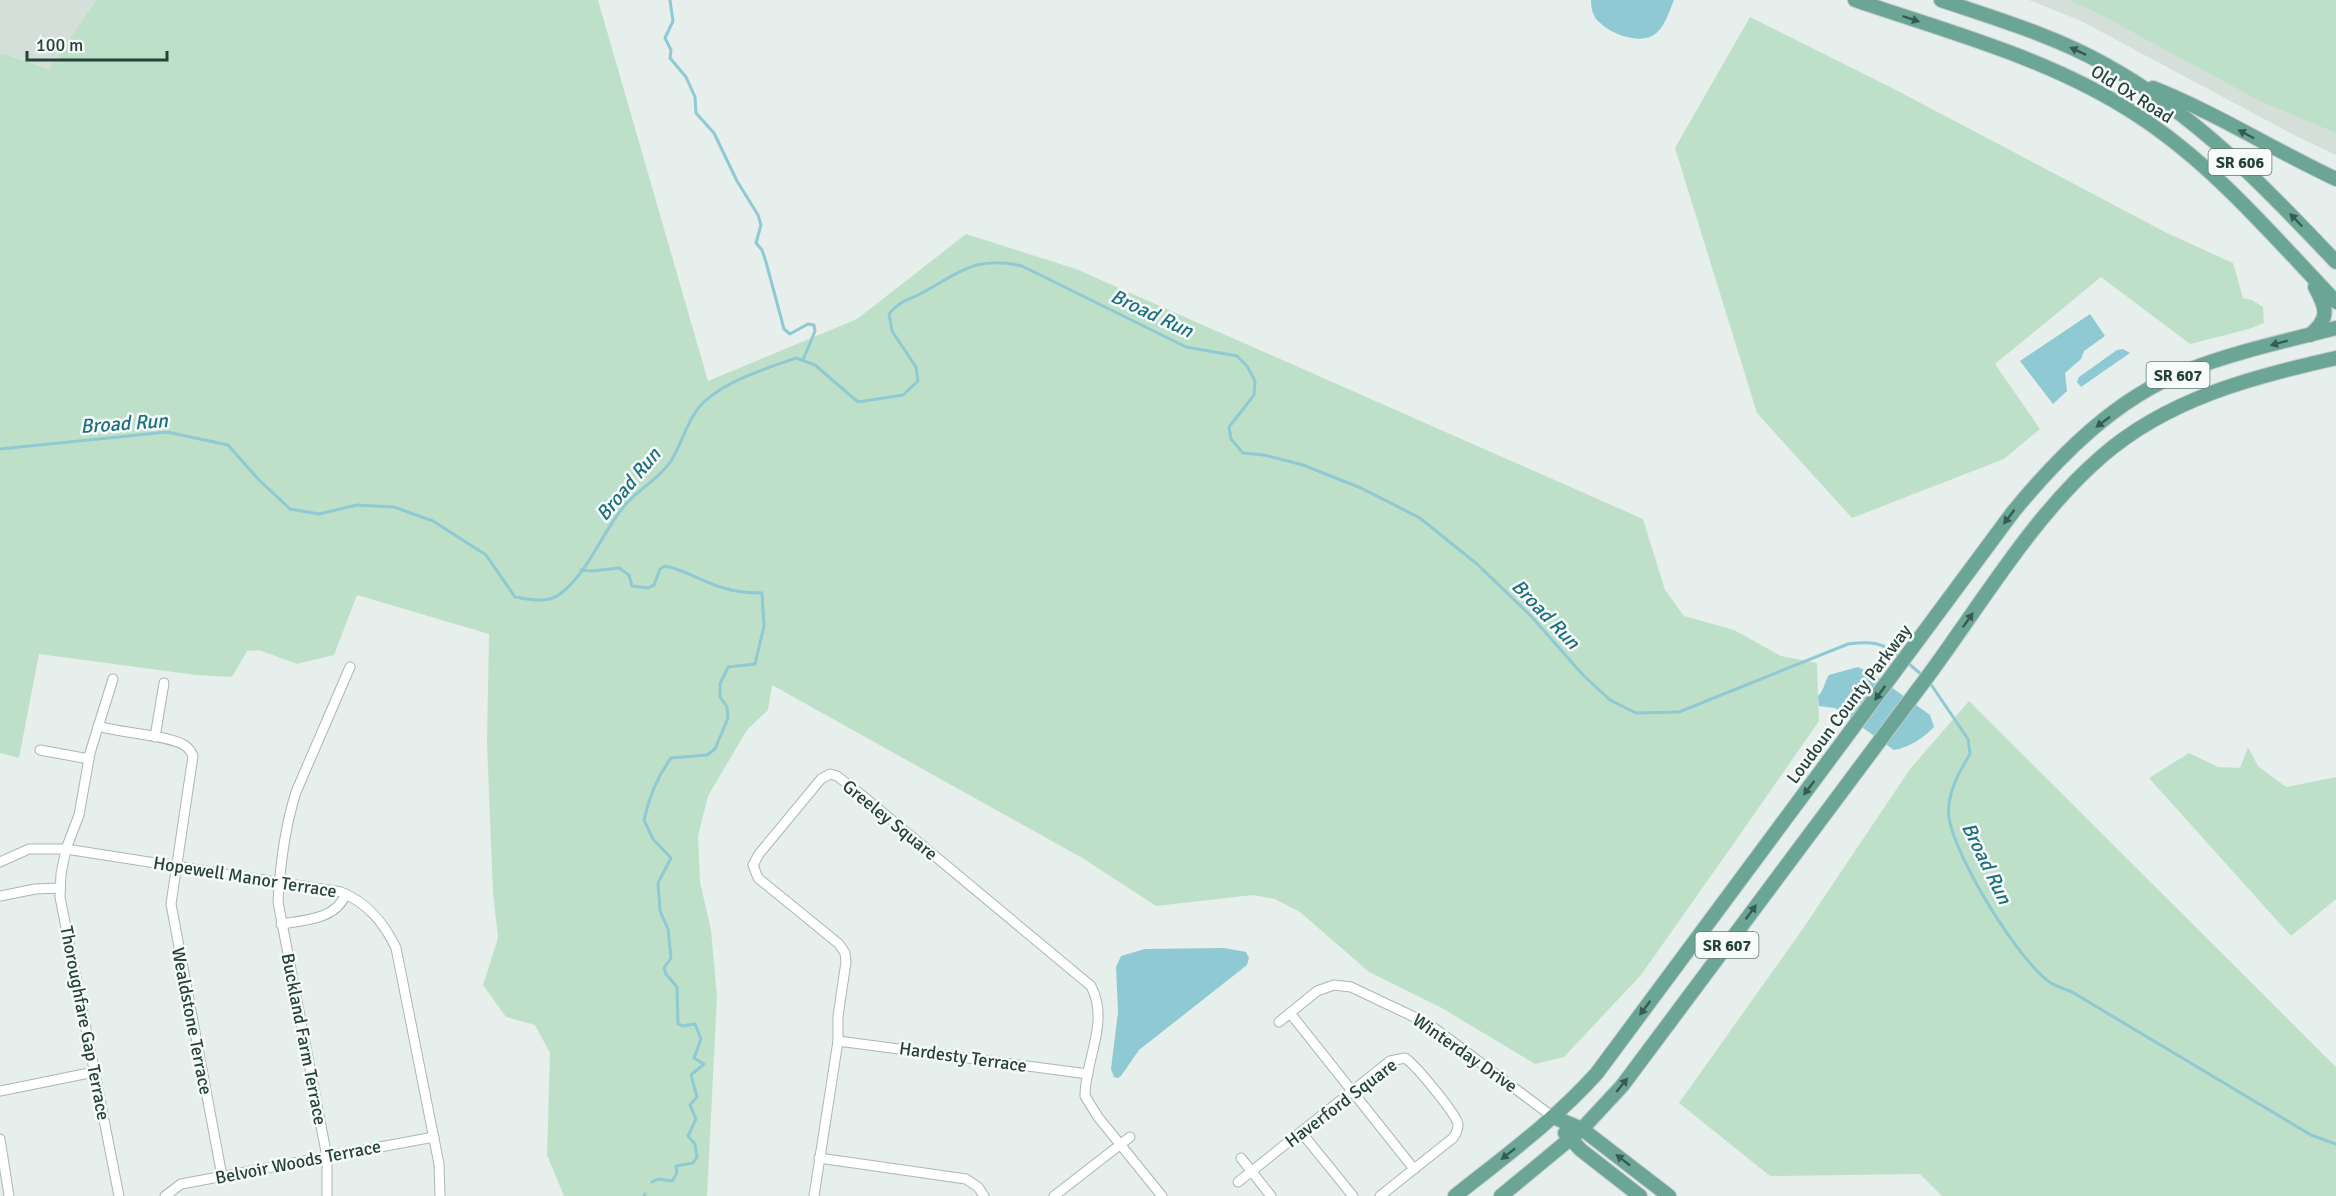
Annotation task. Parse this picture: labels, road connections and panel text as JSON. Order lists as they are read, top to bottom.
{
  "streets": {
    "main road": [
      "Old Ox Road",
      "SR 606",
      "SR 607",
      "Loudoun County Parkway"
    ],
    "street": [
      "Greeley Square",
      "Hopewell Manor Terrace",
      "Wealdstone Terrace",
      "Thoroughfare Gap Terrace",
      "Buckland Farm Terrace",
      "Winterday Drive",
      "Hardesty Terrace",
      "Haverford Square",
      "Belvoir Woods Terrace"
    ]
  },
  "crossings": [
    ["Loudoun County Parkway", "Winterday Drive"],
    ["Greeley Square", "Hardesty Terrace"],
    ["Hopewell Manor Terrace", "Wealdstone Terrace"],
    ["Hopewell Manor Terrace", "Thoroughfare Gap Terrace"],
    ["Hopewell Manor Terrace", "Buckland Farm Terrace"],
    ["Hopewell Manor Terrace", "Belvoir Woods Terrace"],
    ["Wealdstone Terrace", "Thoroughfare Gap Terrace"],
    ["Wealdstone Terrace", "Belvoir Woods Terrace"],
    ["Buckland Farm Terrace", "Belvoir Woods Terrace"]
  ],
  "water": ["Broad Run"],
  "scale_bar": "100 m"
}
